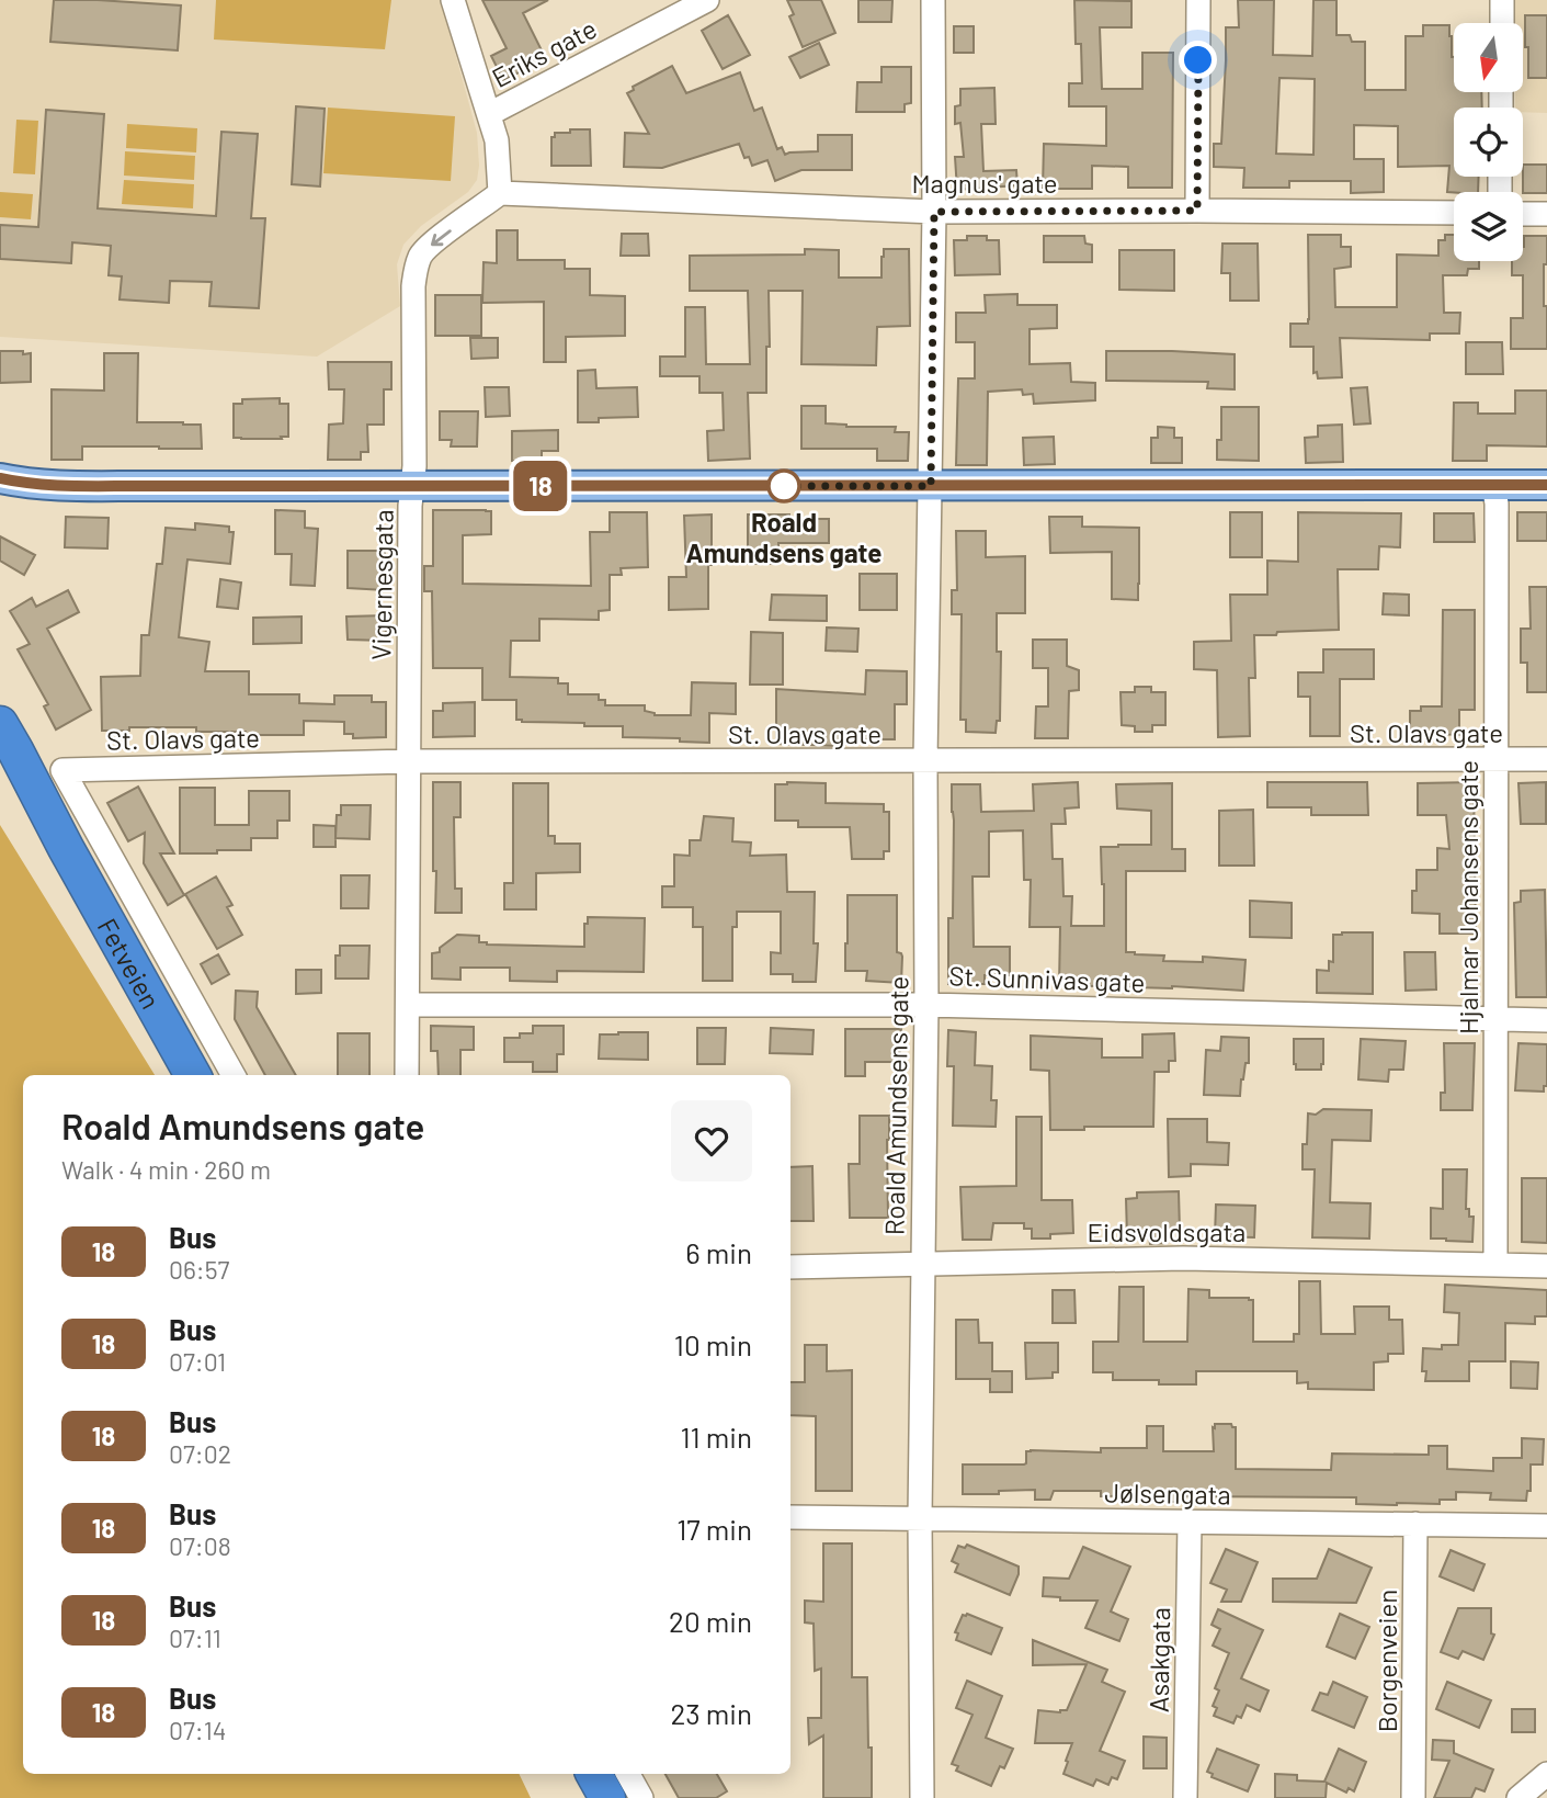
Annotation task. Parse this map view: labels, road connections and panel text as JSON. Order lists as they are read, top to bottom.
{
  "streets": {
    "highway": ["Fetveien"],
    "street": [
      "Eriks gate",
      "Magnus' gate",
      "Vigernesgata",
      "St. Olavs gate",
      "Hjalmar Johansens gate",
      "St. Sunnivas gate",
      "Roald Amundsens gate",
      "Eidsvoldsgata",
      "Jølsengata",
      "Asakgata",
      "Borgenveien"
    ]
  },
  "crossings": [
    ["Magnus' gate", "Vigernesgata"],
    ["Magnus' gate", "Roald Amundsens gate"],
    ["Vigernesgata", "St. Olavs gate"],
    ["Vigernesgata", "St. Sunnivas gate"],
    ["St. Olavs gate", "Hjalmar Johansens gate"],
    ["St. Olavs gate", "Roald Amundsens gate"],
    ["Hjalmar Johansens gate", "St. Sunnivas gate"],
    ["Hjalmar Johansens gate", "Eidsvoldsgata"],
    ["St. Sunnivas gate", "Roald Amundsens gate"],
    ["Roald Amundsens gate", "Eidsvoldsgata"],
    ["Roald Amundsens gate", "Jølsengata"],
    ["Jølsengata", "Asakgata"],
    ["Jølsengata", "Borgenveien"]
  ],
  "places": ["Roald Amundsens gate"],
  "lines": ["bus line 18"],
  "north": "bottom",
  "page": {
    "on_map": "18",
    "heading": ["Roald Amundsens gate", "Walk · 4 min · 260 m"],
    "list": [
      {
        "mark": "18",
        "name": "Bus",
        "note": "06:57",
        "value": "6 min"
      },
      {
        "mark": "18",
        "name": "Bus",
        "note": "07:01",
        "value": "10 min"
      },
      {
        "mark": "18",
        "name": "Bus",
        "note": "07:02",
        "value": "11 min"
      },
      {
        "mark": "18",
        "name": "Bus",
        "note": "07:08",
        "value": "17 min"
      },
      {
        "mark": "18",
        "name": "Bus",
        "note": "07:11",
        "value": "20 min"
      },
      {
        "mark": "18",
        "name": "Bus",
        "note": "07:14",
        "value": "23 min"
      }
    ]
  }
}
